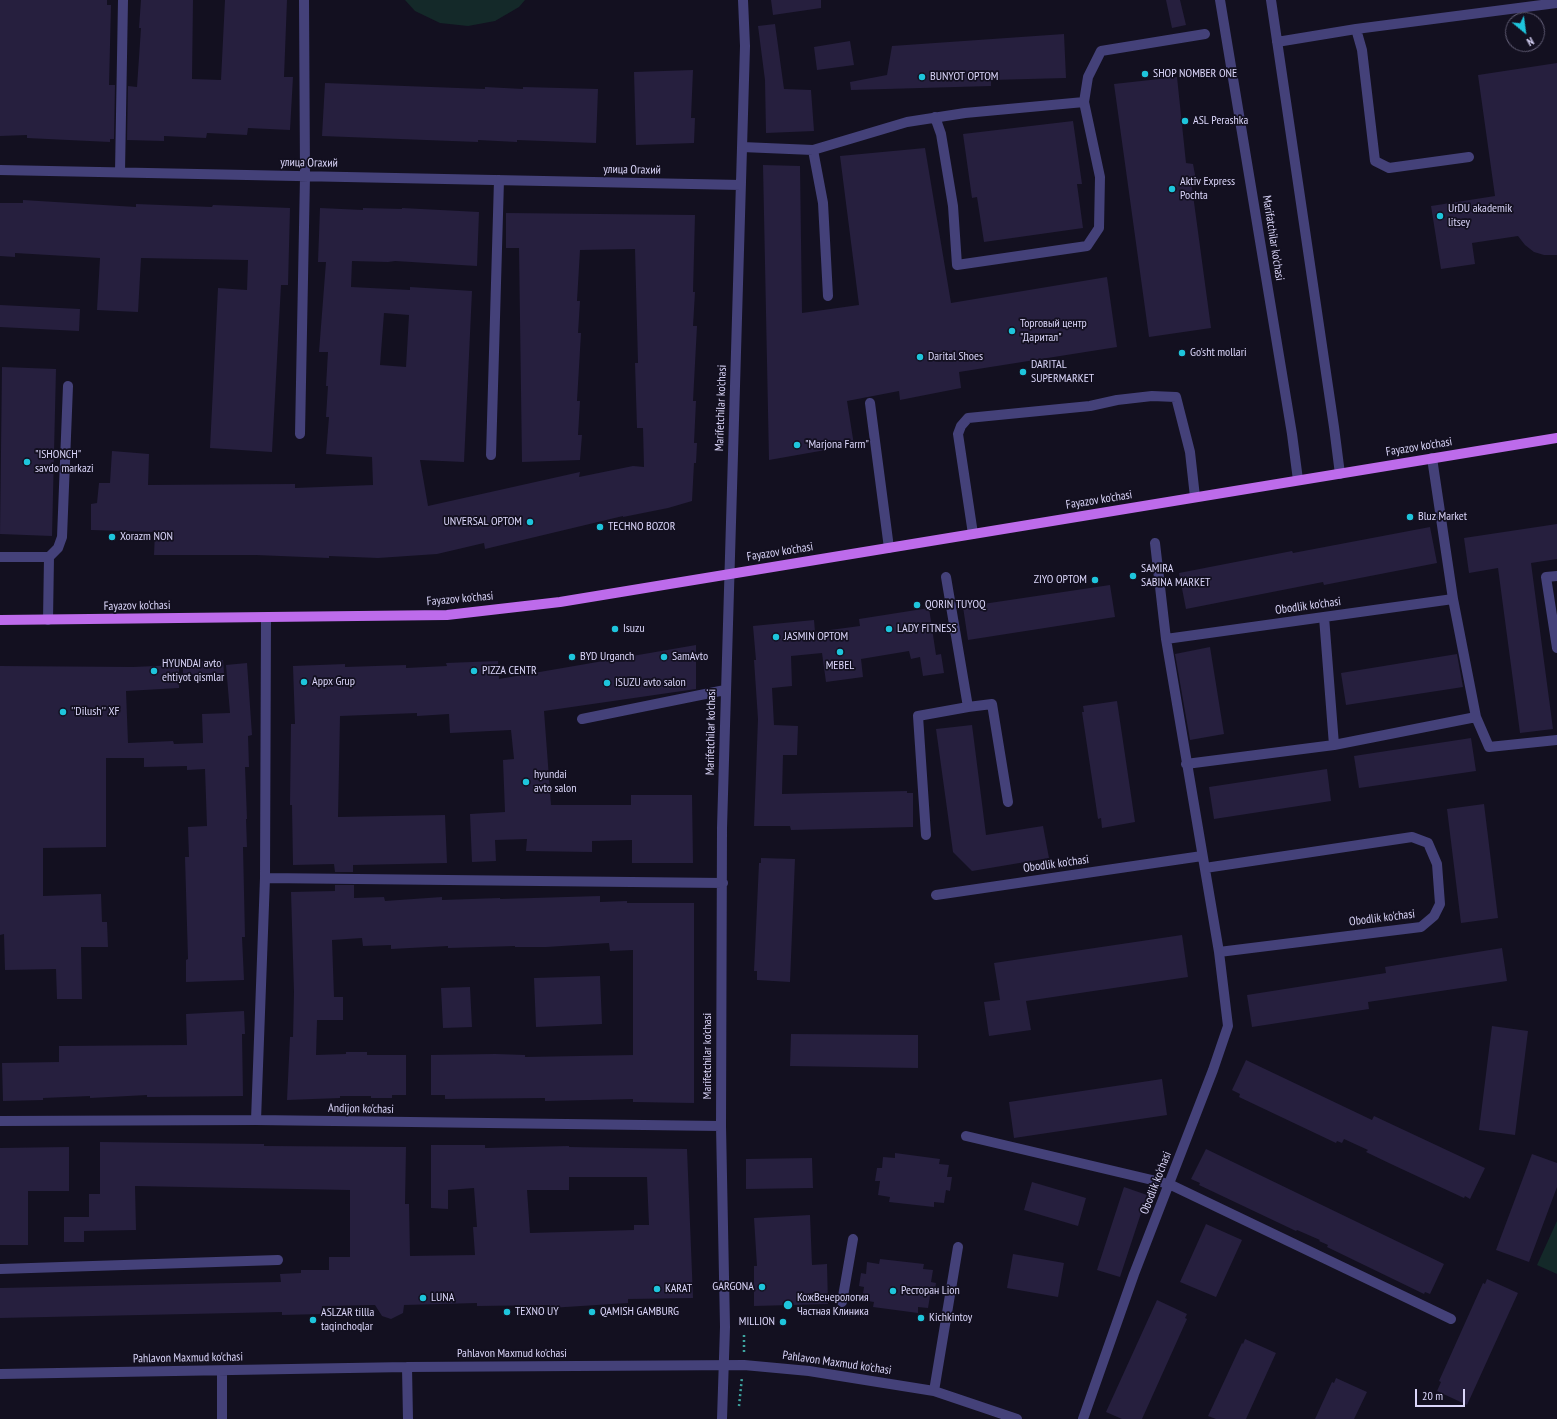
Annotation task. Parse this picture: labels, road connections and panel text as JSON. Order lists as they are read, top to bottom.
{
  "streets": {
    "main road": ["Fayazov ko'chasi"],
    "street": [
      "улица Огахий",
      "Marifatchilar ko'chasi",
      "Marifetchilar ko'chasi",
      "Obodlik ko'chasi",
      "Andijon ko'chasi",
      "Pahlavon Maxmud ko'chasi"
    ]
  },
  "crossings": [
    ["улица Огахий", "Marifetchilar ko'chasi"],
    ["Marifatchilar ko'chasi", "Fayazov ko'chasi"],
    ["Marifetchilar ko'chasi", "Fayazov ko'chasi"],
    ["Marifetchilar ko'chasi", "Andijon ko'chasi"],
    ["Marifetchilar ko'chasi", "Pahlavon Maxmud ko'chasi"]
  ],
  "places": [
    "SHOP NOMBER ONE",
    "BUNYOT OPTOM",
    "ASL Perashka",
    "Aktiv Express Pochta",
    "UrDU akademik litsey",
    "Торговый центр \"Даритал\"",
    "Go'sht mollari",
    "Darital Shoes",
    "DARITAL SUPERMARKET",
    "\"Marjona Farm\"",
    "\"ISHONCH\" savdo markazi",
    "Bluz Market",
    "UNVERSAL OPTOM",
    "TECHNO BOZOR",
    "Xorazm NON",
    "SAMIRA SABINA MARKET",
    "ZIYO OPTOM",
    "QORIN TUYOQ",
    "Isuzu",
    "LADY FITNESS",
    "JASMIN OPTOM",
    "MEBEL",
    "BYD Urganch",
    "SamAvto",
    "HYUNDAI avto ehtiyot qismlar",
    "PIZZA CENTR",
    "Appx Grup",
    "ISUZU avto salon",
    "''Dilush'' XF",
    "hyundai avto salon",
    "GARGONA",
    "KARAT",
    "Ресторан Lion",
    "LUNA",
    "КожВенерология Частная Клиника",
    "TEXNO UY",
    "QAMISH GAMBURG",
    "Kichkintoy",
    "ASLZAR tillla taqinchoqlar",
    "MILLION"
  ],
  "scale_bar": "20 m",
  "north": "bottom right"
}
